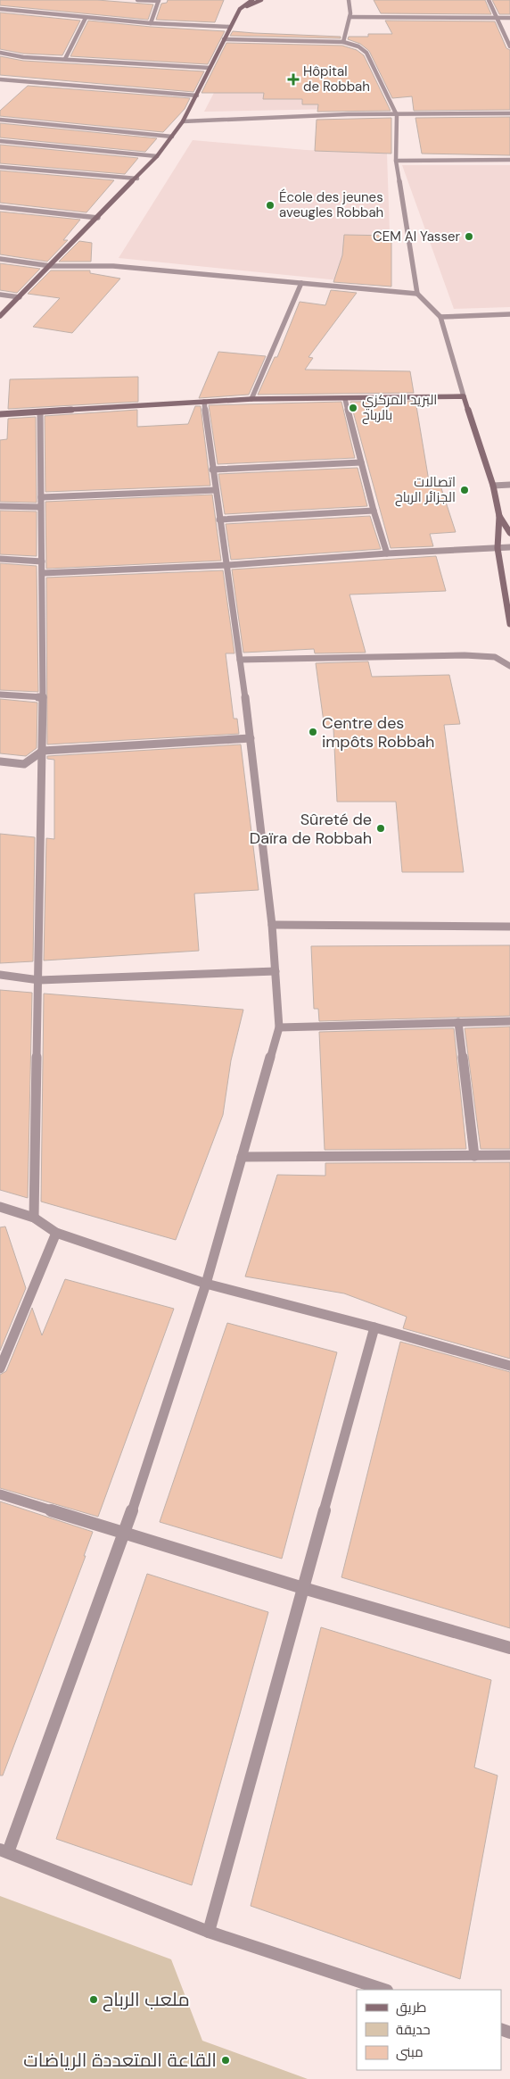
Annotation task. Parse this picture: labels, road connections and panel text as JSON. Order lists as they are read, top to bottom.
{
  "places": {
    "health": ["Hôpital de Robbah"],
    "other": [
      "École des jeunes aveugles Robbah",
      "CEM Al Yasser",
      "البريد المركزي بالرباح",
      "اتصالات الجزائر الرباح",
      "Centre des impôts Robbah",
      "Sûreté de Daïra de Robbah",
      "ملعب الرباح",
      "القاعة المتعددة الرياضات"
    ]
  },
  "legend": ["طريق", "حديقة", "مبنى"]
}
